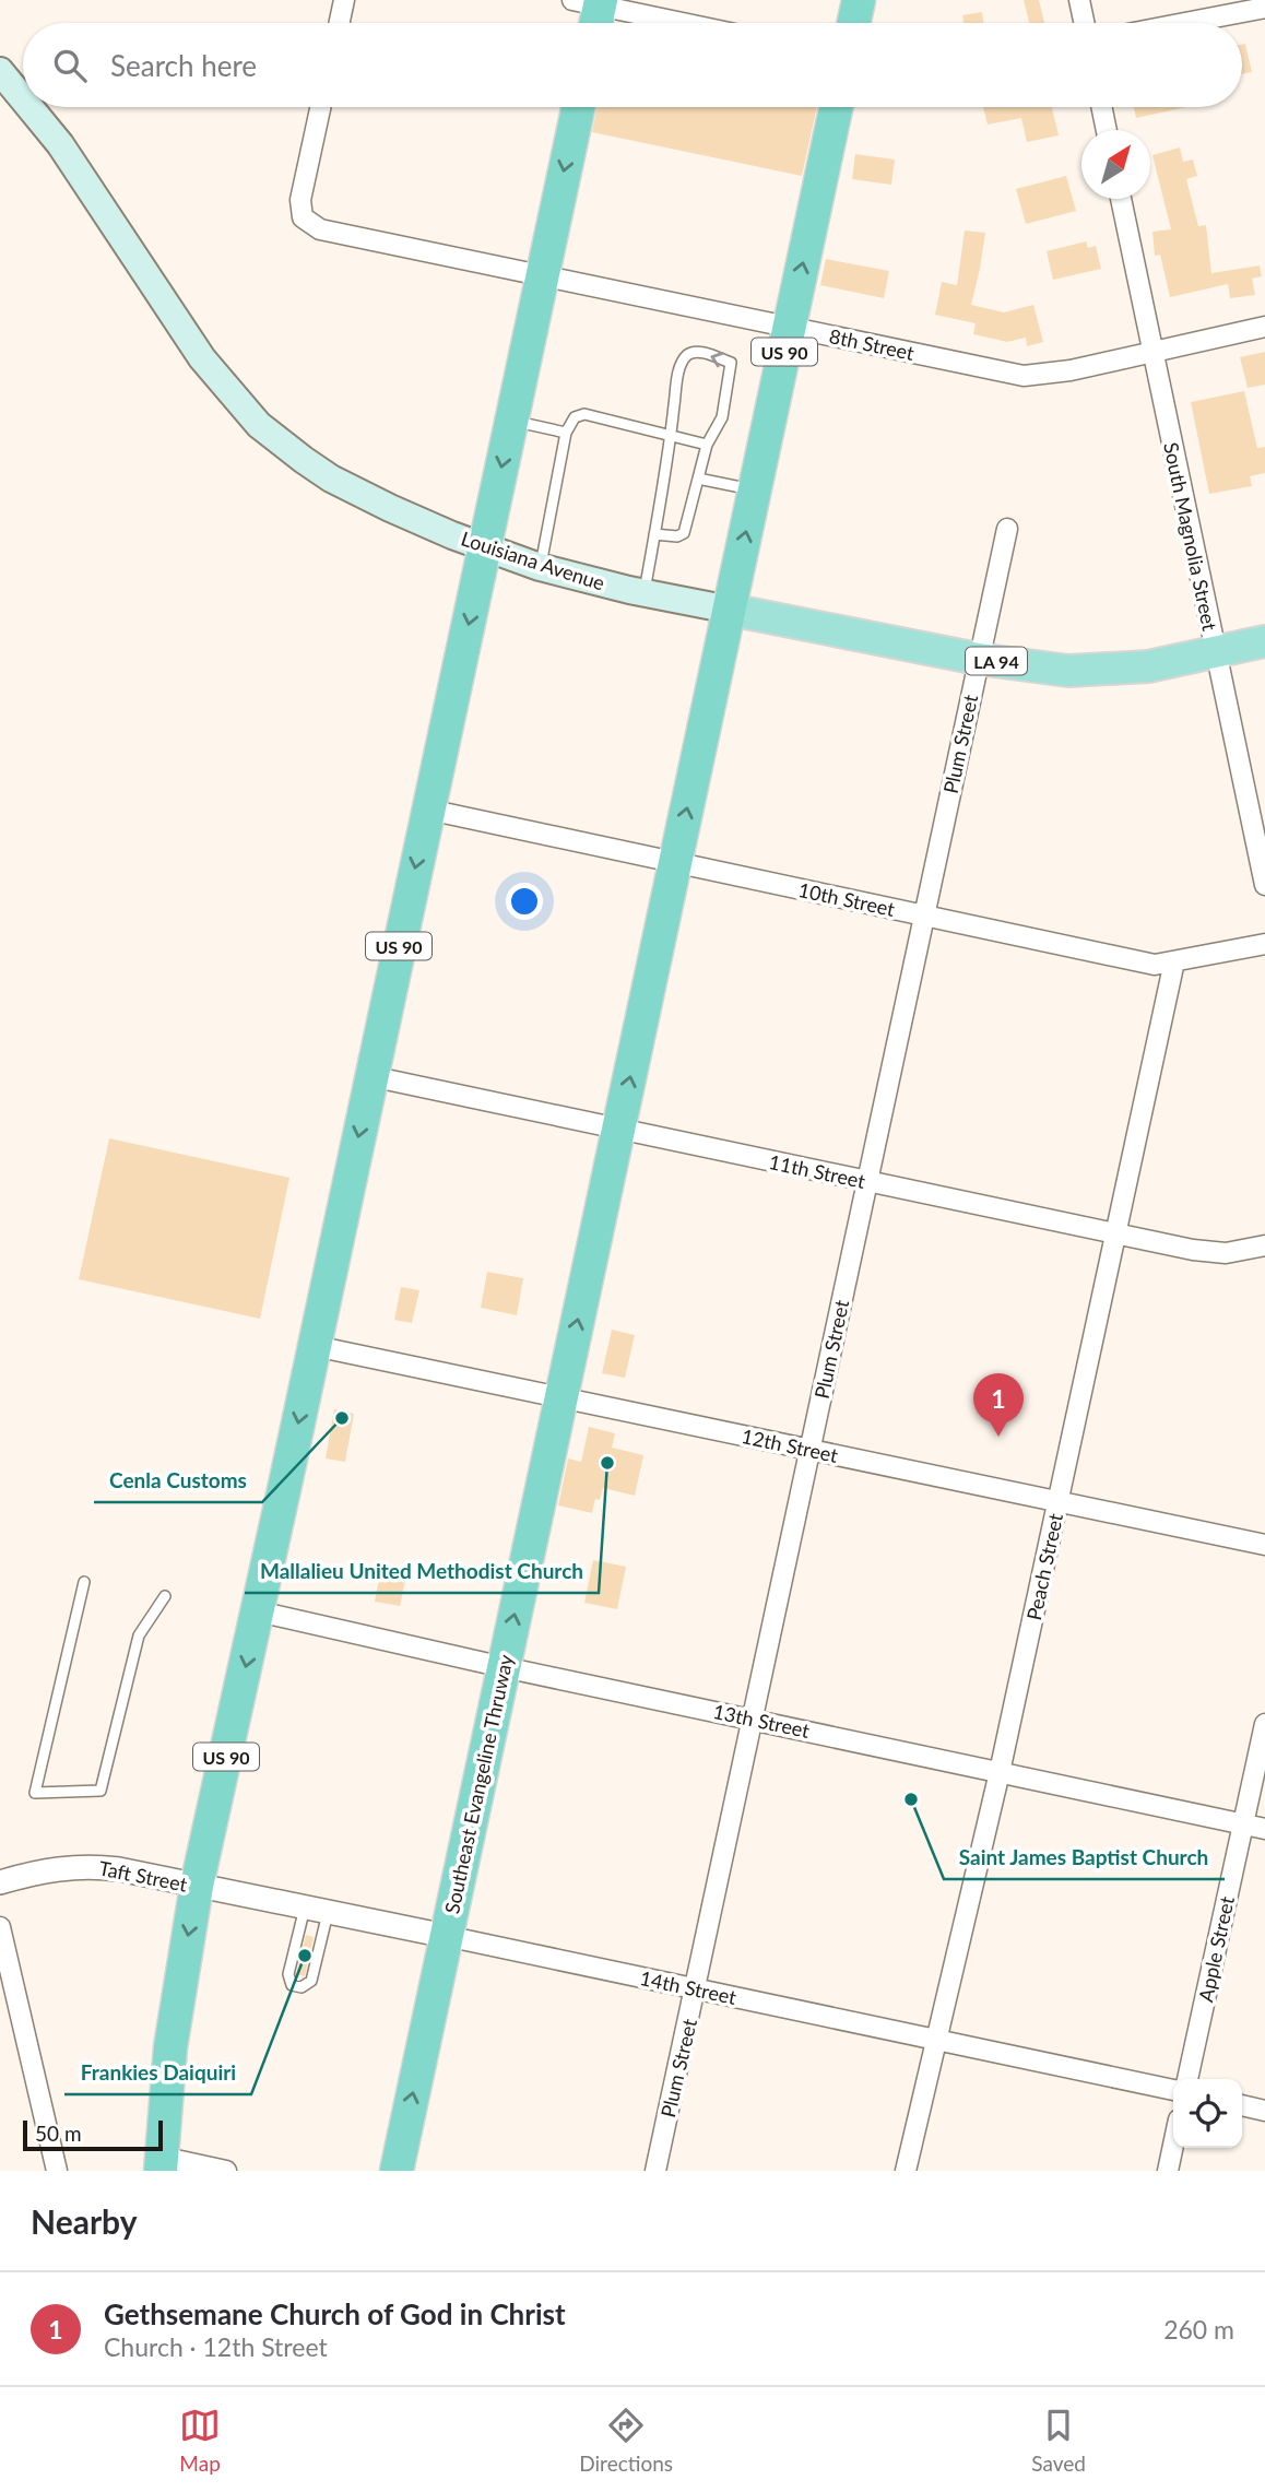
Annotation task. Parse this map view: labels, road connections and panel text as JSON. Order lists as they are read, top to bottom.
{
  "streets": {
    "highway": ["US 90", "Southeast Evangeline Thruway"],
    "main road": ["Louisiana Avenue", "LA 94"],
    "street": [
      "8th Street",
      "South Magnolia Street",
      "Plum Street",
      "10th Street",
      "11th Street",
      "12th Street",
      "Peach Street",
      "13th Street",
      "Taft Street",
      "Apple Street",
      "14th Street"
    ]
  },
  "crossings": [
    ["8th Street", "US 90"],
    ["8th Street", "South Magnolia Street"],
    ["US 90", "Louisiana Avenue"],
    ["US 90", "10th Street"],
    ["US 90", "11th Street"],
    ["US 90", "12th Street"],
    ["US 90", "13th Street"],
    ["US 90", "Southeast Evangeline Thruway"],
    ["US 90", "Taft Street"],
    ["US 90", "14th Street"],
    ["South Magnolia Street", "Louisiana Avenue"],
    ["Louisiana Avenue", "Plum Street"],
    ["Plum Street", "10th Street"],
    ["Plum Street", "11th Street"],
    ["Plum Street", "12th Street"],
    ["Plum Street", "13th Street"],
    ["Plum Street", "14th Street"],
    ["10th Street", "Peach Street"],
    ["11th Street", "Peach Street"],
    ["12th Street", "Peach Street"],
    ["12th Street", "Southeast Evangeline Thruway"],
    ["Peach Street", "13th Street"],
    ["Peach Street", "14th Street"],
    ["13th Street", "Southeast Evangeline Thruway"],
    ["13th Street", "Apple Street"],
    ["Southeast Evangeline Thruway", "14th Street"],
    ["Taft Street", "14th Street"]
  ],
  "places": [
    "Cenla Customs",
    "Mallalieu United Methodist Church",
    "Saint James Baptist Church",
    "Frankies Daiquiri"
  ],
  "scale_bar": "50 m",
  "north": "top right",
  "page": {
    "search": "Search here",
    "pins": "1",
    "scale": "50 m",
    "heading": "Nearby",
    "list": [
      {
        "mark": "1",
        "name": "Gethsemane Church of God in Christ",
        "note": "Church · 12th Street",
        "value": "260 m"
      }
    ],
    "nav": ["Map", "Directions", "Saved"]
  }
}
